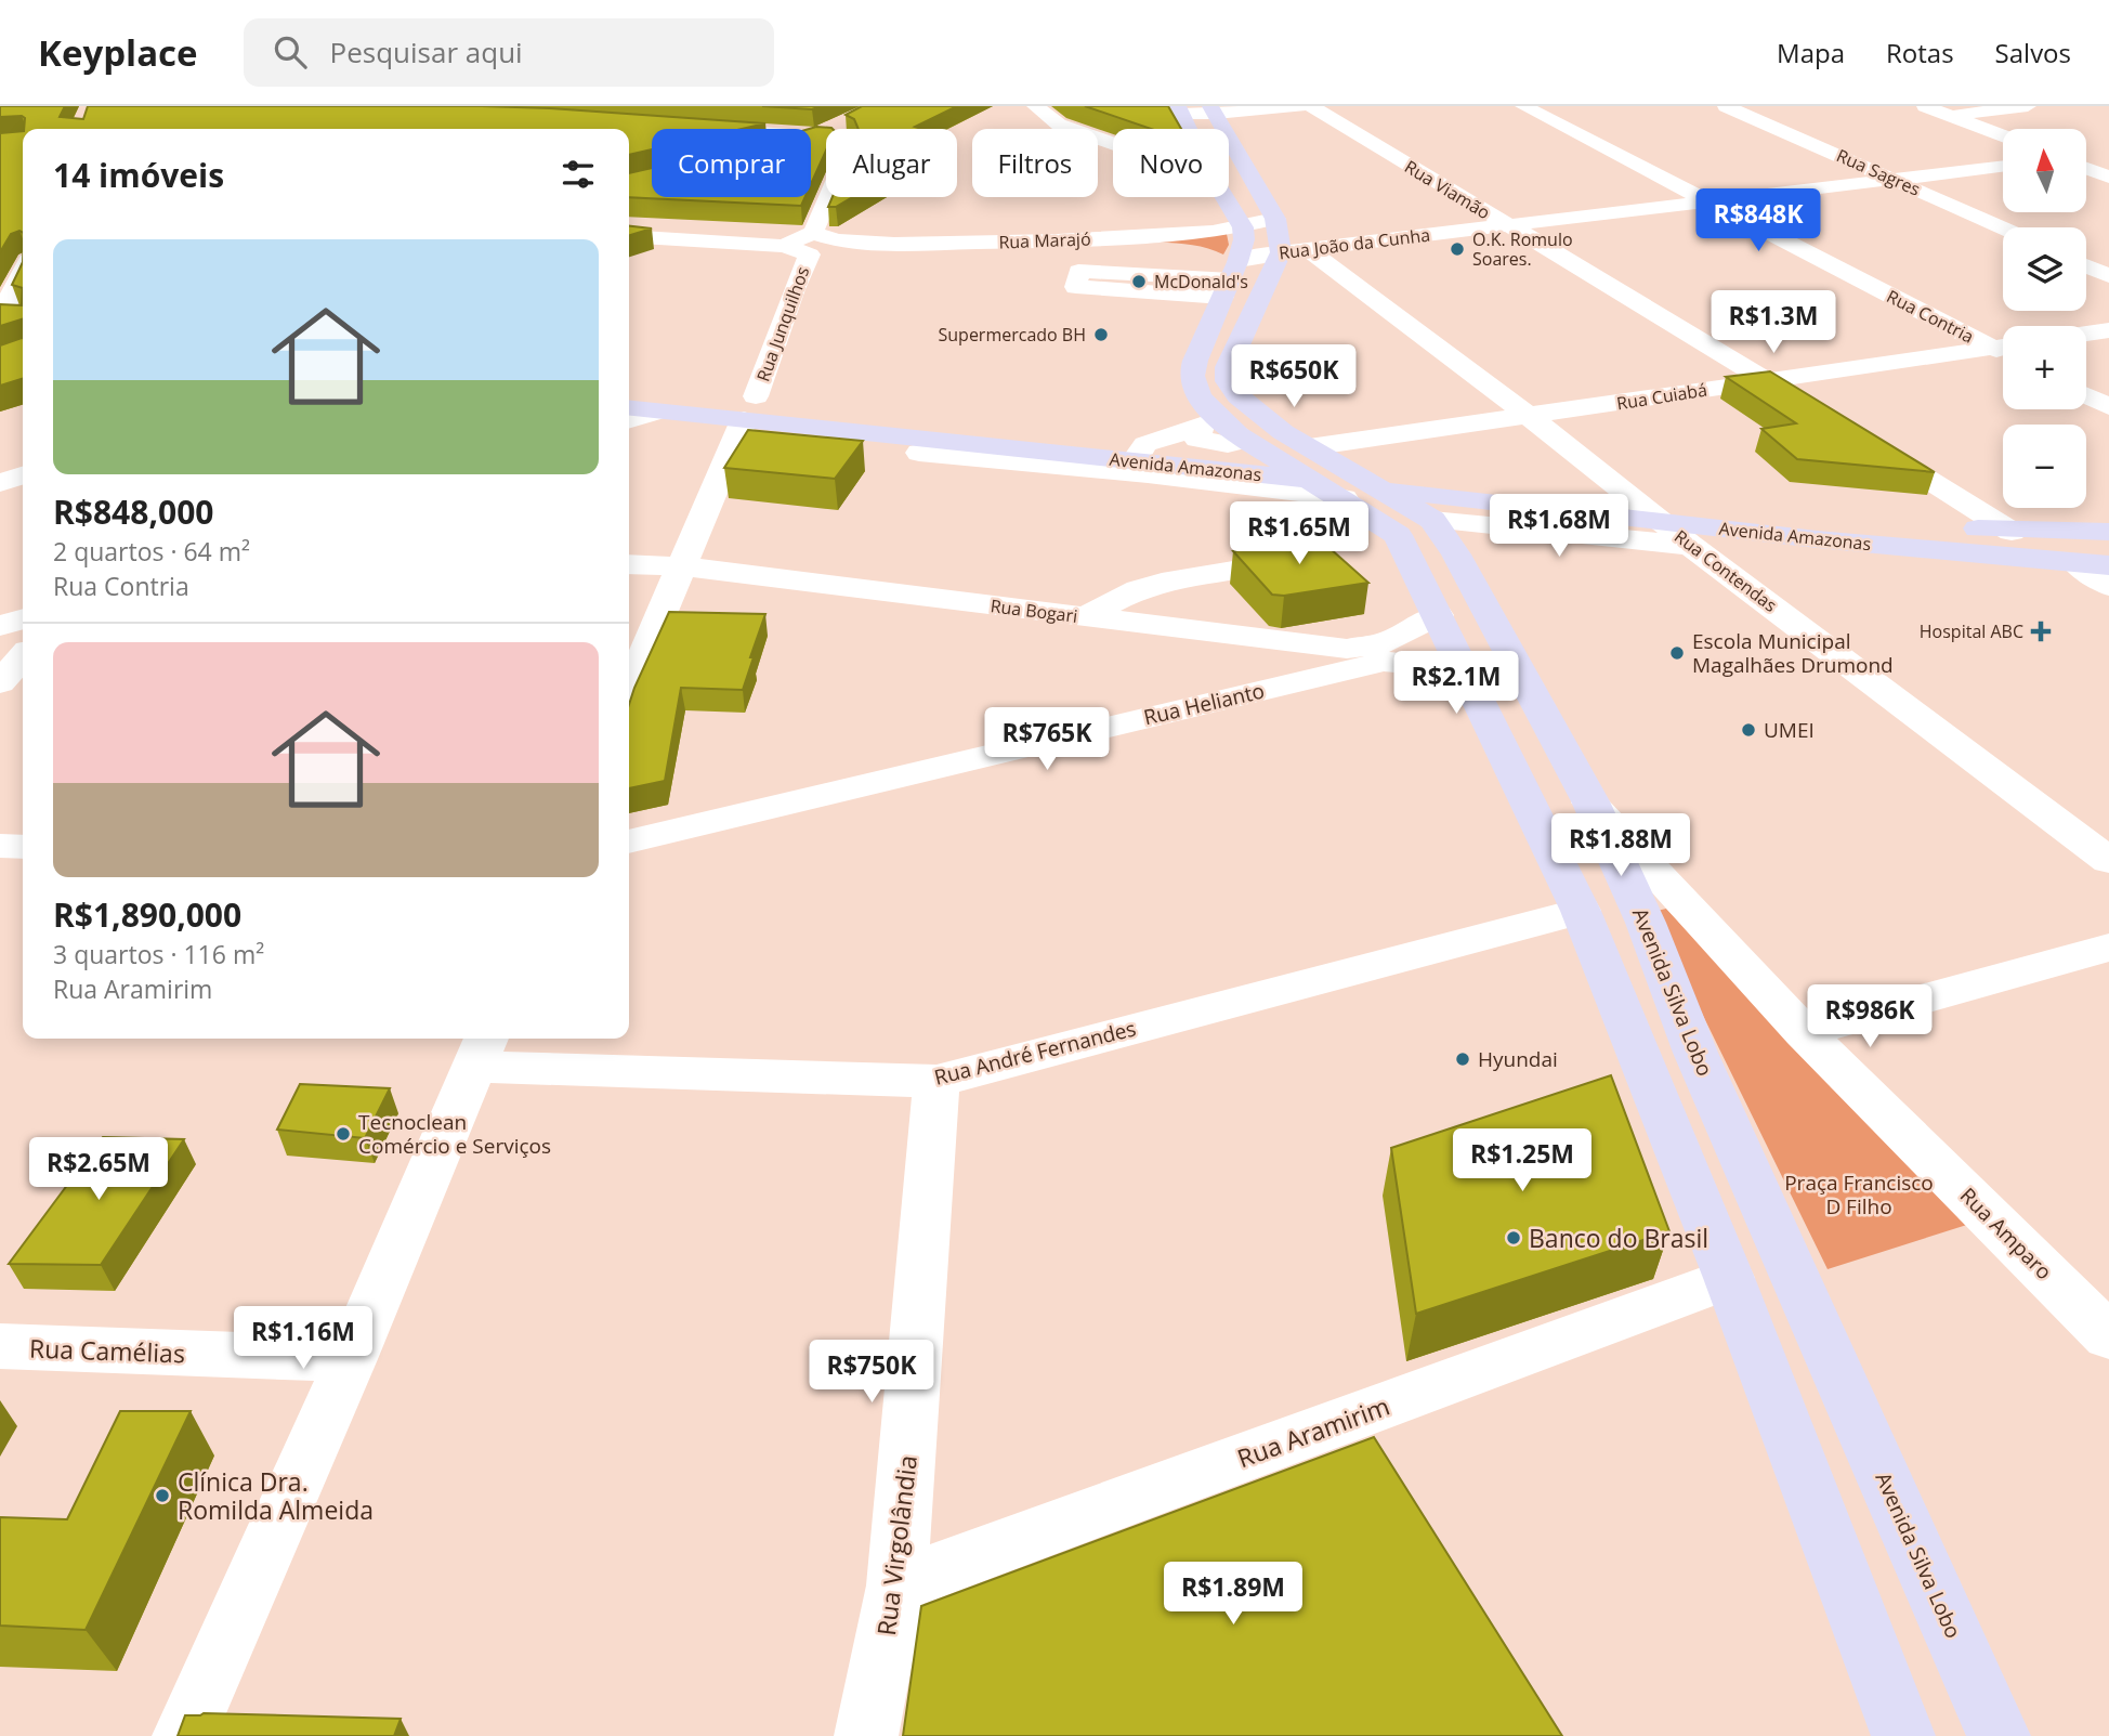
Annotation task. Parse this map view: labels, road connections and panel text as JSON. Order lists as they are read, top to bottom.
{
  "streets": {
    "main road": ["Avenida Amazonas", "Avenida Silva Lobo"],
    "street": [
      "Rua Sagres",
      "Rua Viamão",
      "Rua Marajó",
      "Rua João da Cunha",
      "Rua Contria",
      "Rua Junquilhos",
      "Rua Cuiabá",
      "Rua Contendas",
      "Rua Bogari",
      "Rua Helianto",
      "Rua André Fernandes",
      "Rua Amparo",
      "Rua Camélias",
      "Rua Aramirim",
      "Rua Virgolândia"
    ]
  },
  "crossings": [
    ["Rua Sagres", "Rua João da Cunha"],
    ["Rua Viamão", "Rua João da Cunha"],
    ["Rua Viamão", "Rua Cuiabá"],
    ["Rua Marajó", "Rua João da Cunha"],
    ["Rua Marajó", "Rua Junquilhos"],
    ["Rua João da Cunha", "Rua Contria"],
    ["Rua João da Cunha", "Rua Contendas"],
    ["Rua João da Cunha", "Avenida Silva Lobo"],
    ["Rua Junquilhos", "Avenida Amazonas"],
    ["Rua Junquilhos", "Rua Bogari"],
    ["Rua Cuiabá", "Rua Contendas"],
    ["Rua Cuiabá", "Avenida Silva Lobo"],
    ["Avenida Amazonas", "Rua Contendas"],
    ["Avenida Amazonas", "Avenida Silva Lobo"],
    ["Avenida Silva Lobo", "Rua Amparo"],
    ["Rua André Fernandes", "Rua Virgolândia"],
    ["Rua Aramirim", "Rua Virgolândia"]
  ],
  "parks": ["Praça Francisco D Filho"],
  "places": {
    "other": [
      "O.K. Romulo Soares.",
      "McDonald's",
      "Supermercado BH",
      "Escola Municipal Magalhães Drumond",
      "UMEI",
      "Hyundai",
      "Tecnoclean Comércio e Serviços",
      "Banco do Brasil",
      "Clínica Dra. Romilda Almeida"
    ],
    "health": ["Hospital ABC"]
  },
  "north": "top",
  "page": {
    "header": "Keyplace",
    "search": "Pesquisar aqui",
    "nav": ["Mapa", "Rotas", "Salvos"],
    "map_buttons": ["+", "−"],
    "chip": [
      "Comprar",
      "Alugar",
      "Filtros",
      "Novo"
    ],
    "heading": "14 imóveis",
    "price": [
      "R$848K",
      "R$1.3M",
      "R$650K",
      "R$1.68M",
      "R$1.65M",
      "R$2.1M",
      "R$765K",
      "R$1.88M",
      "R$986K",
      "R$1.25M",
      "R$2.65M",
      "R$1.16M",
      "R$750K",
      "R$1.89M"
    ],
    "list": [
      {
        "name": "R$848,000",
        "note": "2 quartos · 64 m² · Rua Contria"
      },
      {
        "name": "R$1,890,000",
        "note": "3 quartos · 116 m² · Rua Aramirim"
      }
    ]
  }
}
